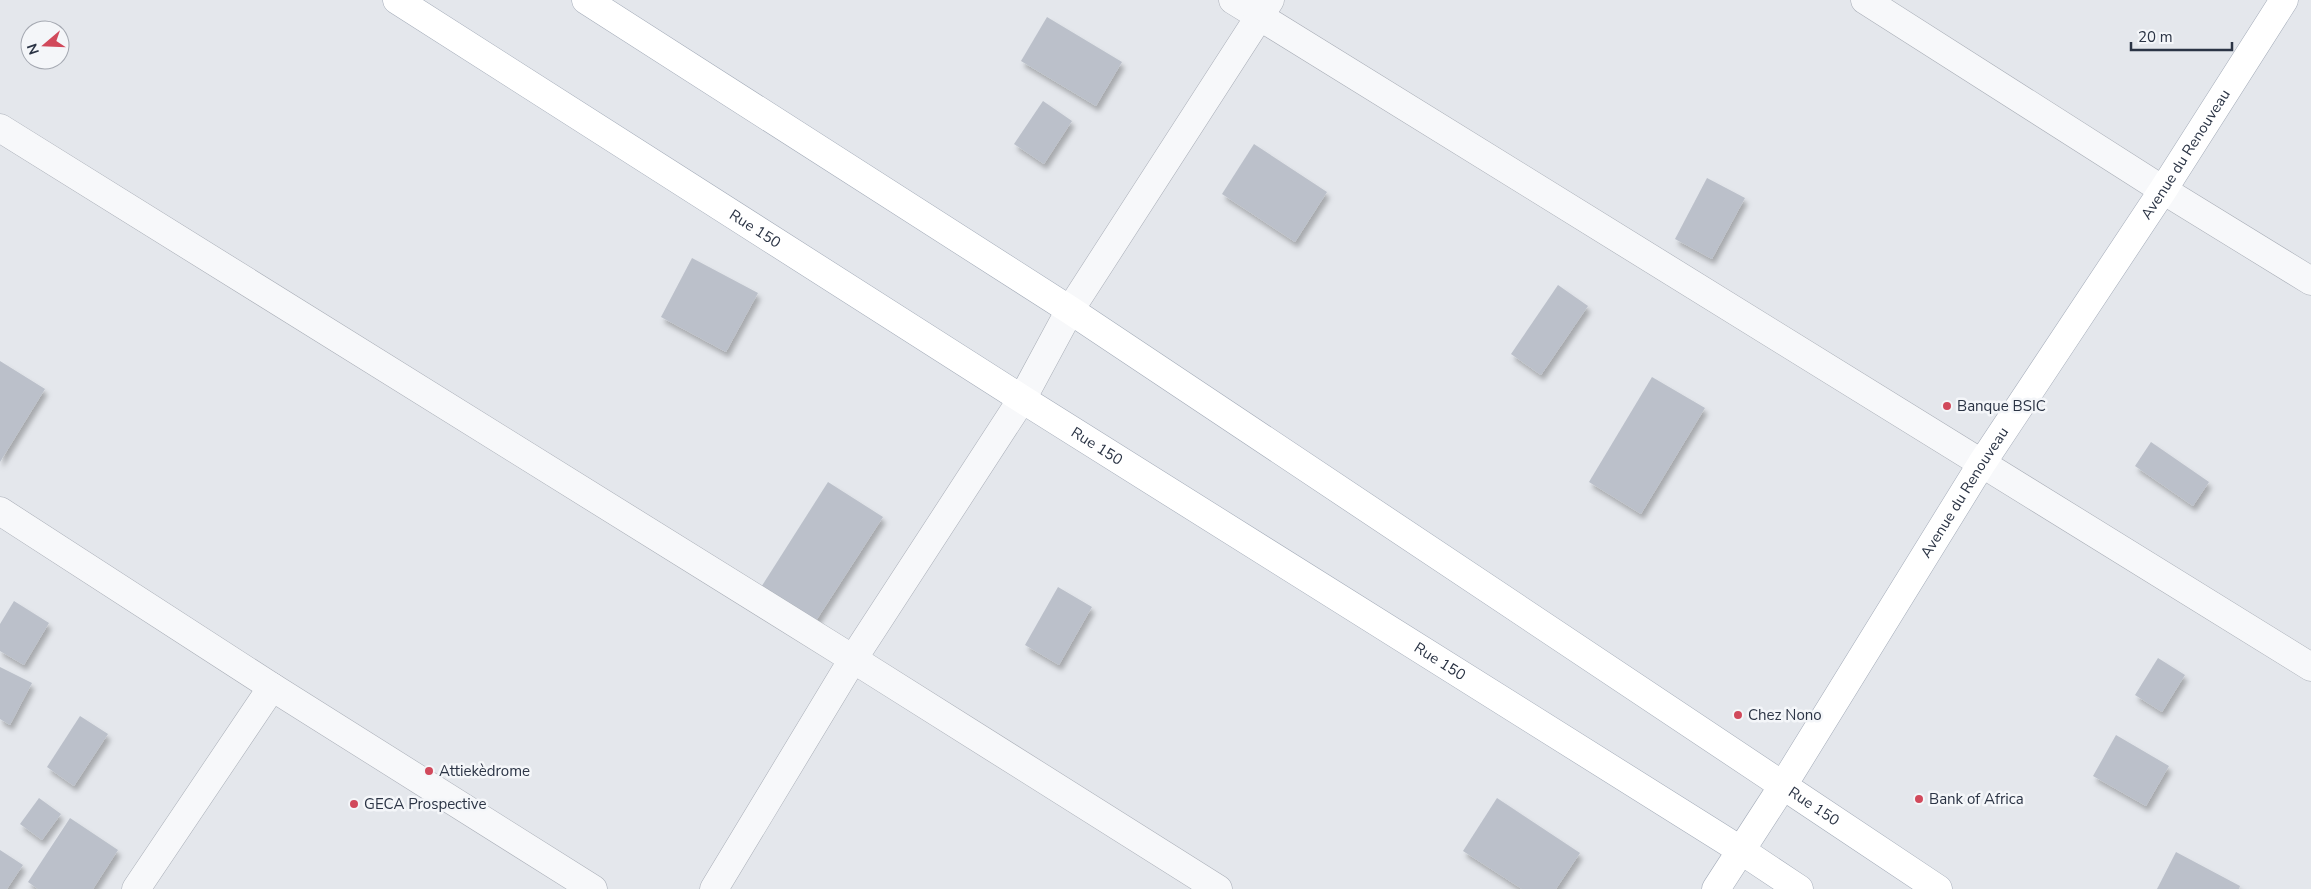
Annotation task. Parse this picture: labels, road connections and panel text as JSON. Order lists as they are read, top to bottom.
{
  "streets": {
    "main road": ["Avenue du Renouveau", "Rue 150"]
  },
  "crossings": [
    ["Avenue du Renouveau", "Rue 150"]
  ],
  "places": [
    "Banque BSIC",
    "Chez Nono",
    "Attiekèdrome",
    "Bank of Africa",
    "GECA Prospective"
  ],
  "scale_bar": "20 m",
  "north": "left"
}
